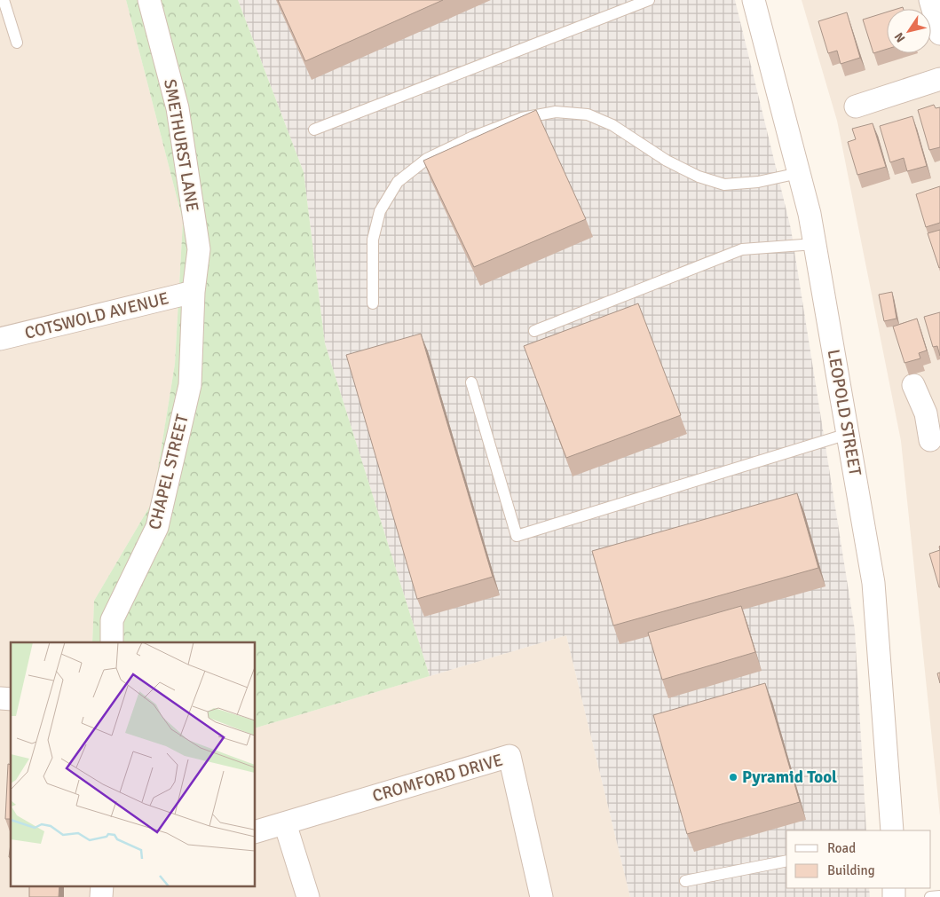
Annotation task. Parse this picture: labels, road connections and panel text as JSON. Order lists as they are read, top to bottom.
{
  "streets": {
    "street": [
      "SMETHURST LANE",
      "COTSWOLD AVENUE",
      "LEOPOLD STREET",
      "CHAPEL STREET",
      "CROMFORD DRIVE"
    ]
  },
  "crossings": [
    ["SMETHURST LANE", "COTSWOLD AVENUE"],
    ["SMETHURST LANE", "CHAPEL STREET"],
    ["COTSWOLD AVENUE", "CHAPEL STREET"]
  ],
  "places": ["Pyramid Tool"],
  "legend": ["Road", "Building"],
  "north": "bottom left"
}
